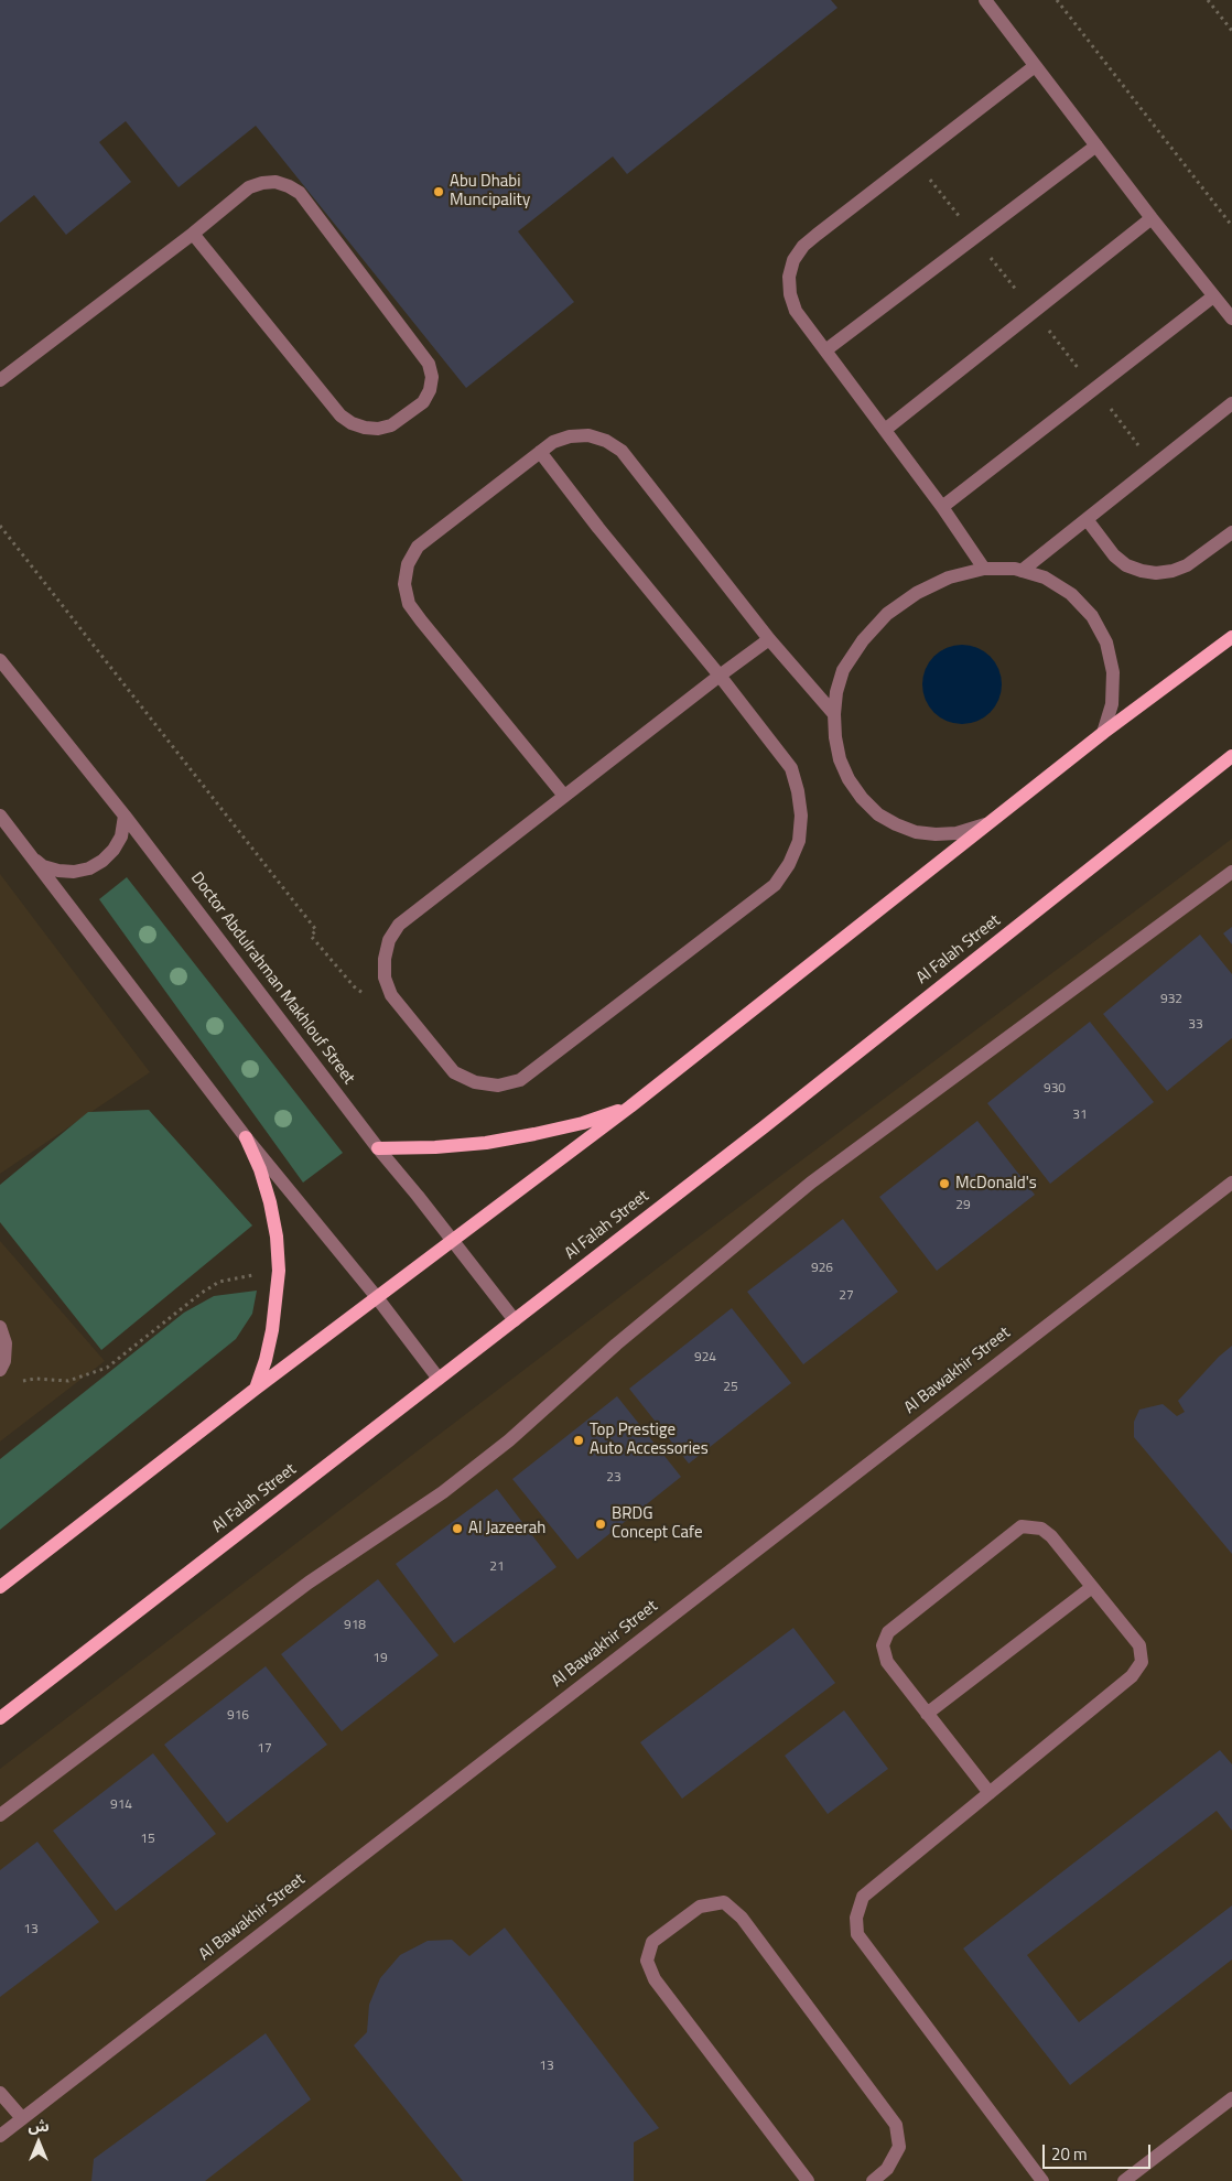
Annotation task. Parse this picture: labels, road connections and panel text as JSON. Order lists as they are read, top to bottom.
{
  "streets": {
    "main road": ["Al Falah Street"],
    "street": ["Doctor Abdulrahman Makhlouf Street", "Al Bawakhir Street"]
  },
  "crossings": [
    ["Al Falah Street", "Doctor Abdulrahman Makhlouf Street"]
  ],
  "places": [
    "Abu Dhabi Muncipality",
    "McDonald's",
    "Top Prestige Auto Accessories",
    "BRDG Concept Cafe",
    "Al Jazeerah"
  ],
  "house_numbers": [
    "932",
    "33",
    "930",
    "31",
    "29",
    "926",
    "27",
    "924",
    "25",
    "23",
    "21",
    "918",
    "19",
    "916",
    "17",
    "914",
    "15",
    "13",
    "13"
  ],
  "scale_bar": "20 m",
  "north": "top"
}
